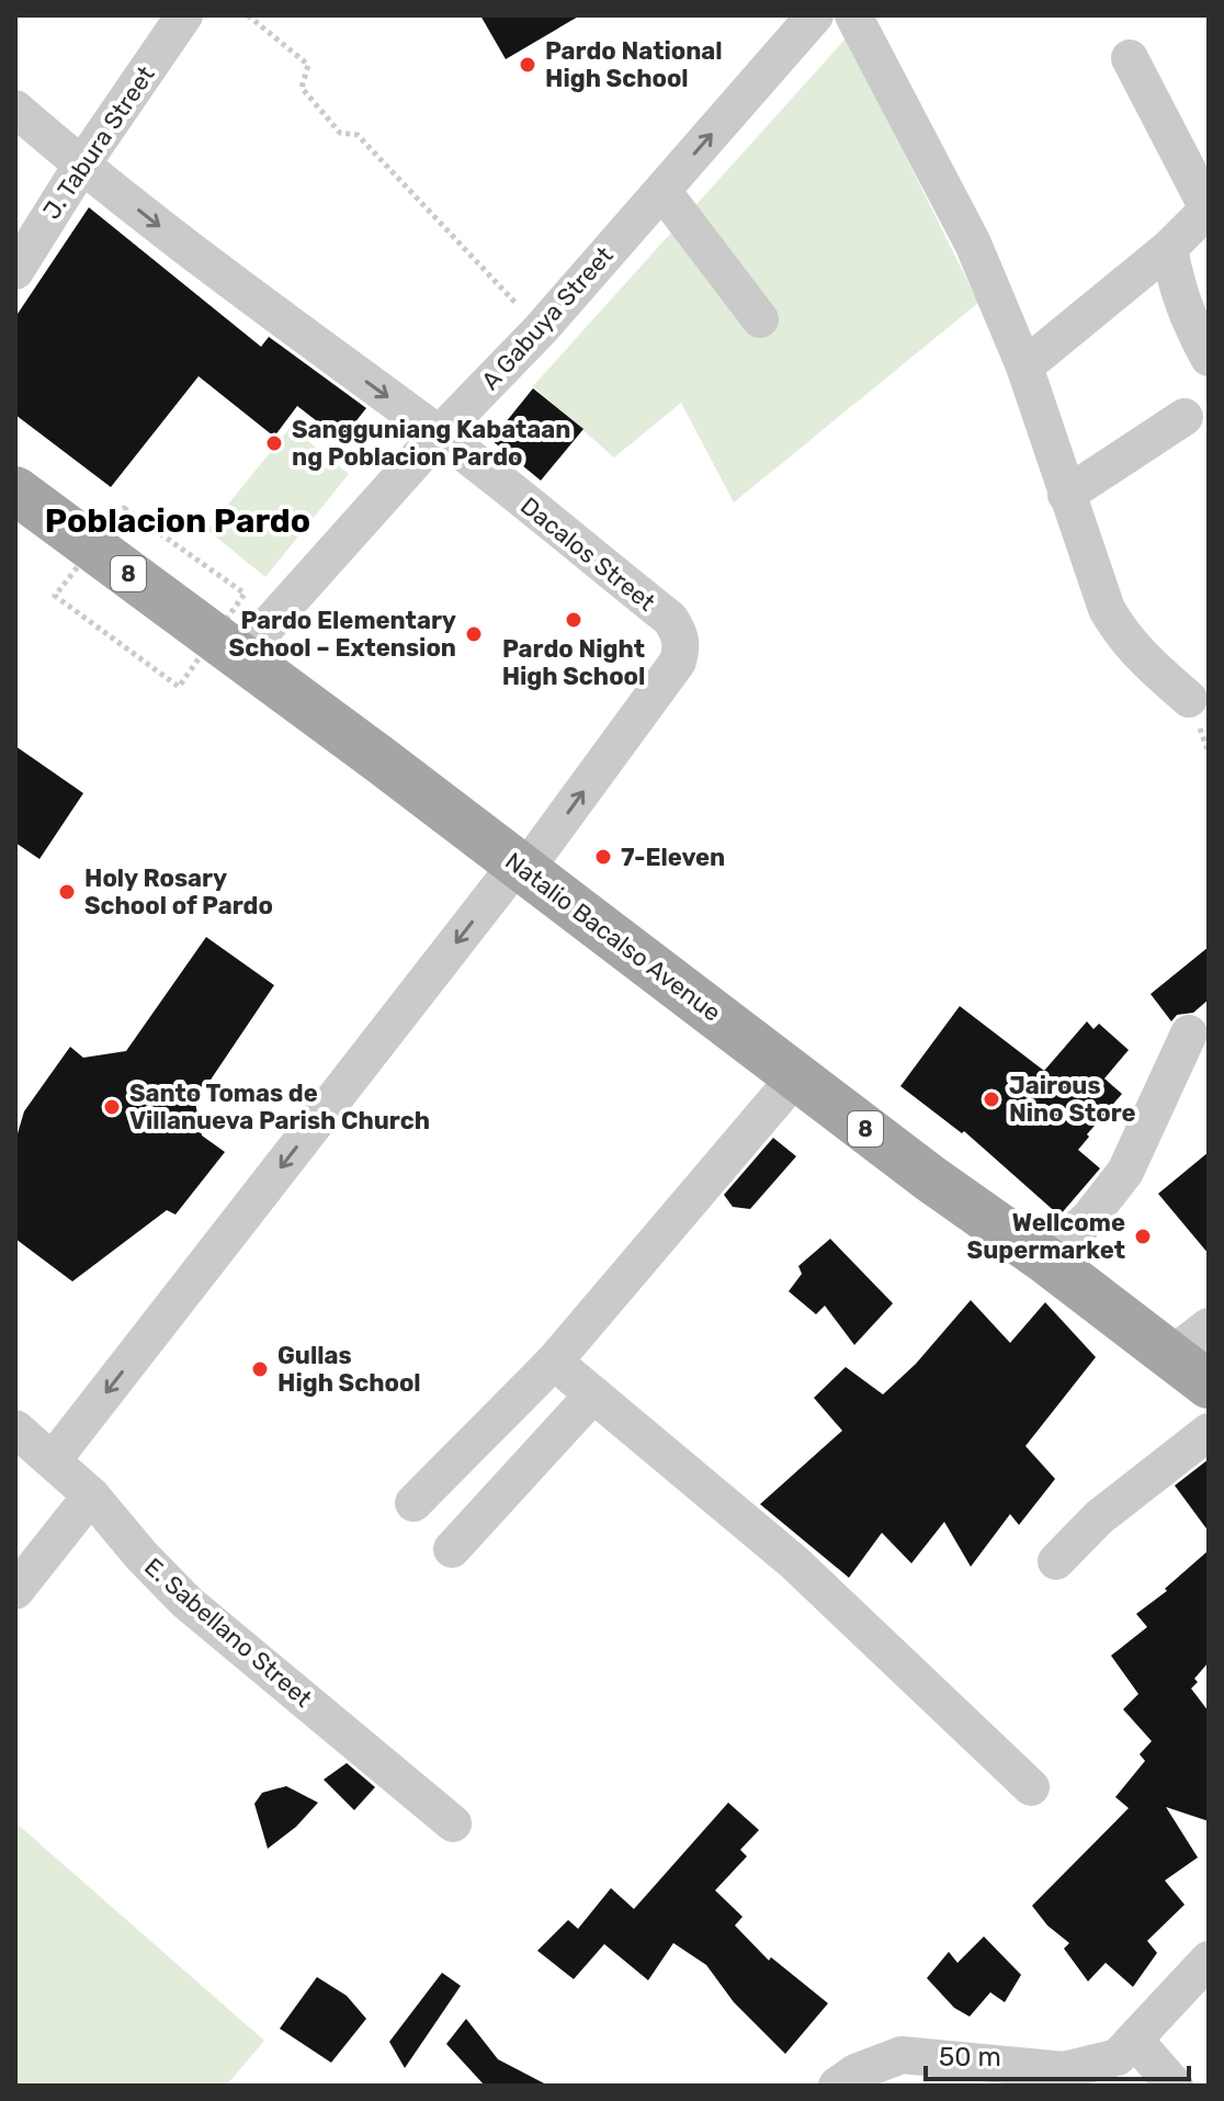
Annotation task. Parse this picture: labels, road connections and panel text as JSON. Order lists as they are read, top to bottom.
{
  "streets": {
    "main road": ["8", "Natalio Bacalso Avenue"],
    "street": [
      "J. Tabura Street",
      "A Gabuya Street",
      "Dacalos Street",
      "E. Sabellano Street"
    ]
  },
  "crossings": [
    ["J. Tabura Street", "Dacalos Street"],
    ["A Gabuya Street", "Dacalos Street"],
    ["A Gabuya Street", "Natalio Bacalso Avenue"],
    ["Dacalos Street", "Natalio Bacalso Avenue"]
  ],
  "districts": ["Poblacion Pardo"],
  "places": [
    "Pardo National High School",
    "Sangguniang Kabataan ng Poblacion Pardo",
    "Pardo Night High School",
    "Pardo Elementary School – Extension",
    "7-Eleven",
    "Holy Rosary School of Pardo",
    "Jairous Nino Store",
    "Santo Tomas de Villanueva Parish Church",
    "Wellcome Supermarket",
    "Gullas High School"
  ],
  "scale_bar": "50 m"
}
